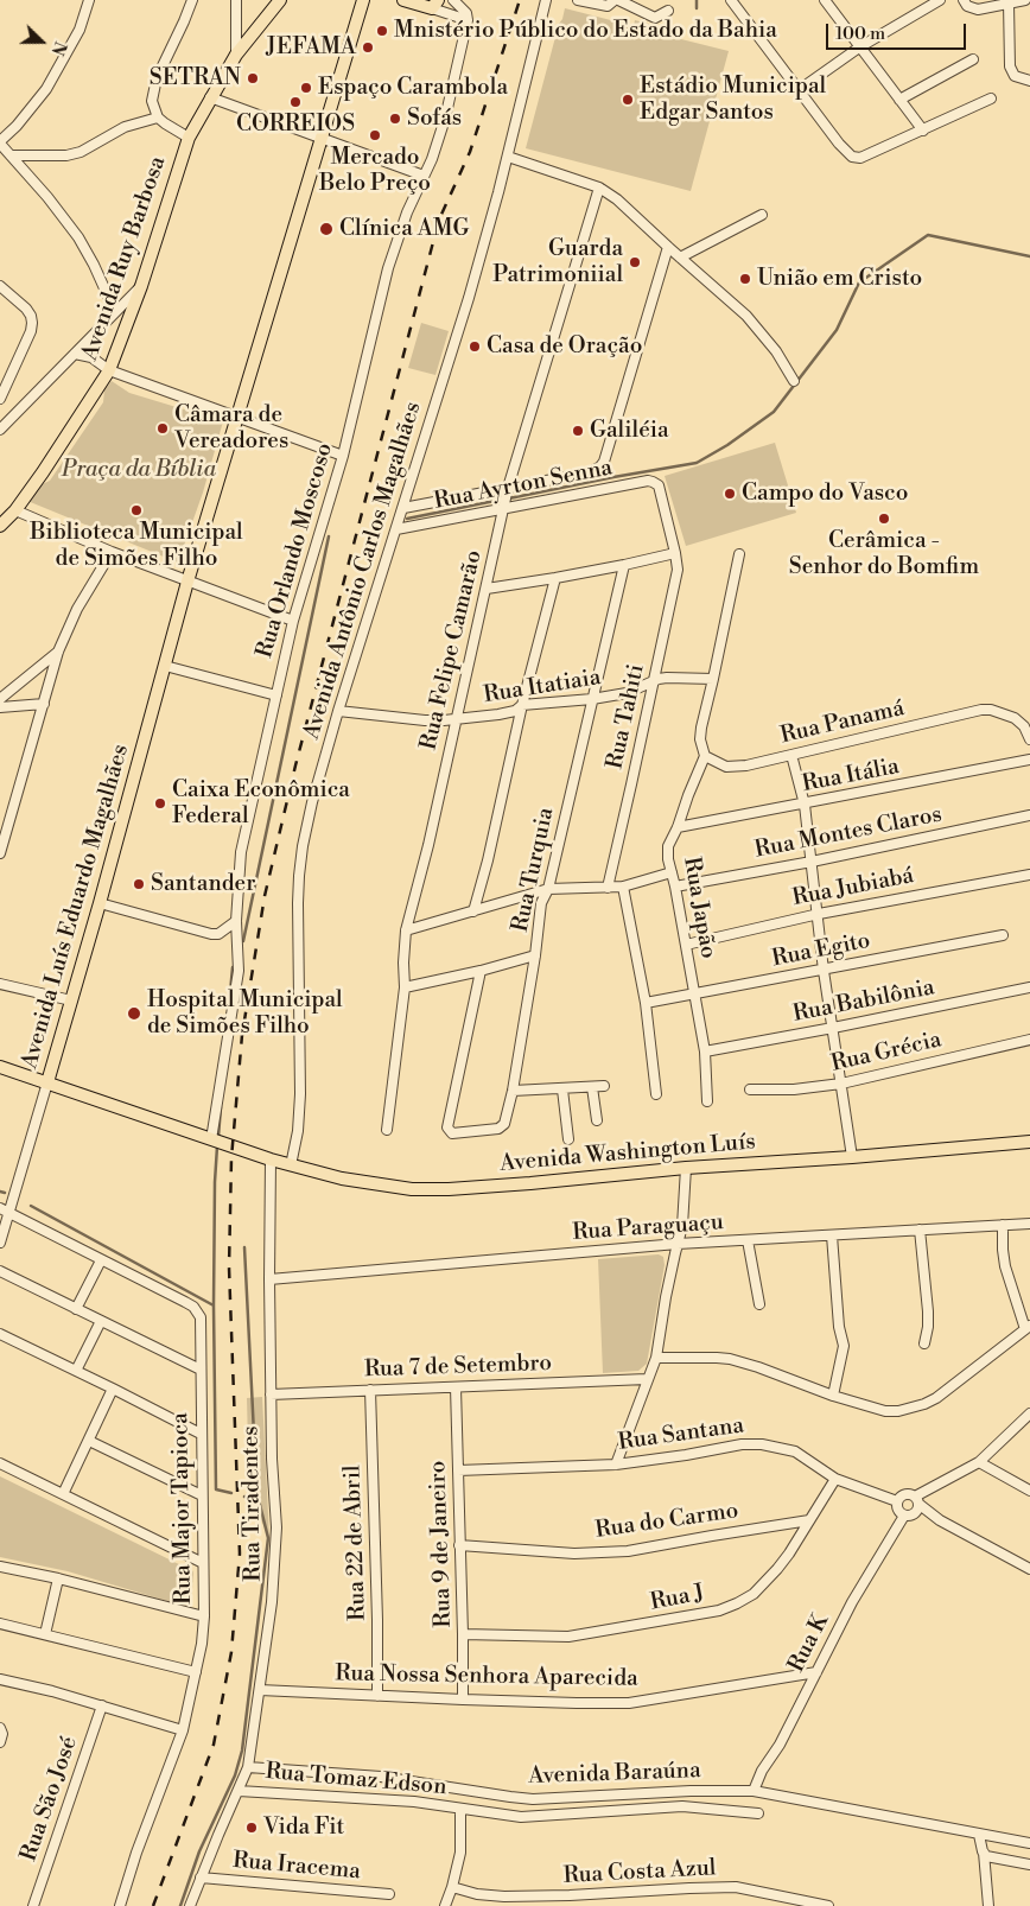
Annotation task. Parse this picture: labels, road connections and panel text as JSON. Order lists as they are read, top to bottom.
{
  "streets": {
    "main road": ["Avenida Ruy Barbosa", "Avenida Luís Eduardo Magalhães", "Avenida Washington Luís"],
    "street": [
      "Rua Ayrton Senna",
      "Rua Orlando Moscoso",
      "Avenida Antônio Carlos Magalhães",
      "Rua Felipe Camarão",
      "Rua Itatiaia",
      "Rua Tahiti",
      "Rua Panamá",
      "Rua Itália",
      "Rua Montes Claros",
      "Rua Turquia",
      "Rua Jubiabá",
      "Rua Japão",
      "Rua Egito",
      "Rua Babilônia",
      "Rua Grécia",
      "Rua Paraguaçu",
      "Rua 7 de Setembro",
      "Rua Santana",
      "Rua Tiradentes",
      "Rua Major Tapioca",
      "Rua do Carmo",
      "Rua 22 de Abril",
      "Rua 9 de Janeiro",
      "Rua J",
      "Rua K",
      "Rua Nossa Senhora Aparecida",
      "Avenida Baraúna",
      "Rua Tomaz Edson",
      "Rua São José",
      "Rua Iracema",
      "Rua Costa Azul"
    ]
  },
  "crossings": [
    ["Rua Ayrton Senna", "Avenida Antônio Carlos Magalhães"],
    ["Rua Ayrton Senna", "Rua Felipe Camarão"],
    ["Rua Ayrton Senna", "Rua Tahiti"],
    ["Rua Orlando Moscoso", "Avenida Washington Luís"],
    ["Avenida Antônio Carlos Magalhães", "Rua Itatiaia"],
    ["Avenida Antônio Carlos Magalhães", "Avenida Washington Luís"],
    ["Rua Felipe Camarão", "Rua Itatiaia"],
    ["Rua Itatiaia", "Rua Tahiti"],
    ["Rua Itatiaia", "Rua Turquia"],
    ["Rua Itatiaia", "Rua Japão"],
    ["Rua Panamá", "Rua Japão"],
    ["Rua Itália", "Rua Japão"],
    ["Rua Montes Claros", "Rua Japão"],
    ["Rua Jubiabá", "Rua Japão"],
    ["Avenida Luís Eduardo Magalhães", "Avenida Washington Luís"],
    ["Avenida Luís Eduardo Magalhães", "Rua Major Tapioca"],
    ["Rua Japão", "Rua Egito"],
    ["Rua Japão", "Rua Babilônia"],
    ["Avenida Washington Luís", "Rua Tiradentes"],
    ["Rua Paraguaçu", "Rua Tiradentes"],
    ["Rua 7 de Setembro", "Rua Tiradentes"],
    ["Rua 7 de Setembro", "Rua 22 de Abril"],
    ["Rua 7 de Setembro", "Rua 9 de Janeiro"],
    ["Rua Santana", "Rua 9 de Janeiro"],
    ["Rua Santana", "Rua J"],
    ["Rua Santana", "Rua K"],
    ["Rua Tiradentes", "Rua Nossa Senhora Aparecida"],
    ["Rua Tiradentes", "Avenida Baraúna"],
    ["Rua Tiradentes", "Rua Tomaz Edson"],
    ["Rua Tiradentes", "Rua Iracema"],
    ["Rua do Carmo", "Rua 9 de Janeiro"],
    ["Rua do Carmo", "Rua J"],
    ["Rua 22 de Abril", "Rua Nossa Senhora Aparecida"],
    ["Rua 9 de Janeiro", "Rua J"],
    ["Rua 9 de Janeiro", "Rua Nossa Senhora Aparecida"],
    ["Rua K", "Rua Nossa Senhora Aparecida"],
    ["Rua K", "Avenida Baraúna"],
    ["Rua Tomaz Edson", "Rua Costa Azul"]
  ],
  "parks": ["Praça da Bíblia"],
  "places": [
    "Mnistério Público do Estado da Bahia",
    "JEFAMA",
    "SETRAN",
    "Espaço Carambola",
    "Estádio Municipal Edgar Santos",
    "CORREIOS",
    "Sofás",
    "Mercado Belo Preço",
    "Clínica AMG",
    "Guarda Patrimoniial",
    "União em Cristo",
    "Casa de Oração",
    "Câmara de Vereadores",
    "Galiléia",
    "Campo do Vasco",
    "Biblioteca Municipal de Simões Filho",
    "Cerâmica - Senhor do Bomfim",
    "Caixa Econômica Federal",
    "Santander",
    "Hospital Municipal de Simões Filho",
    "Vida Fit"
  ],
  "scale_bar": "100 m",
  "north": "right"
}
